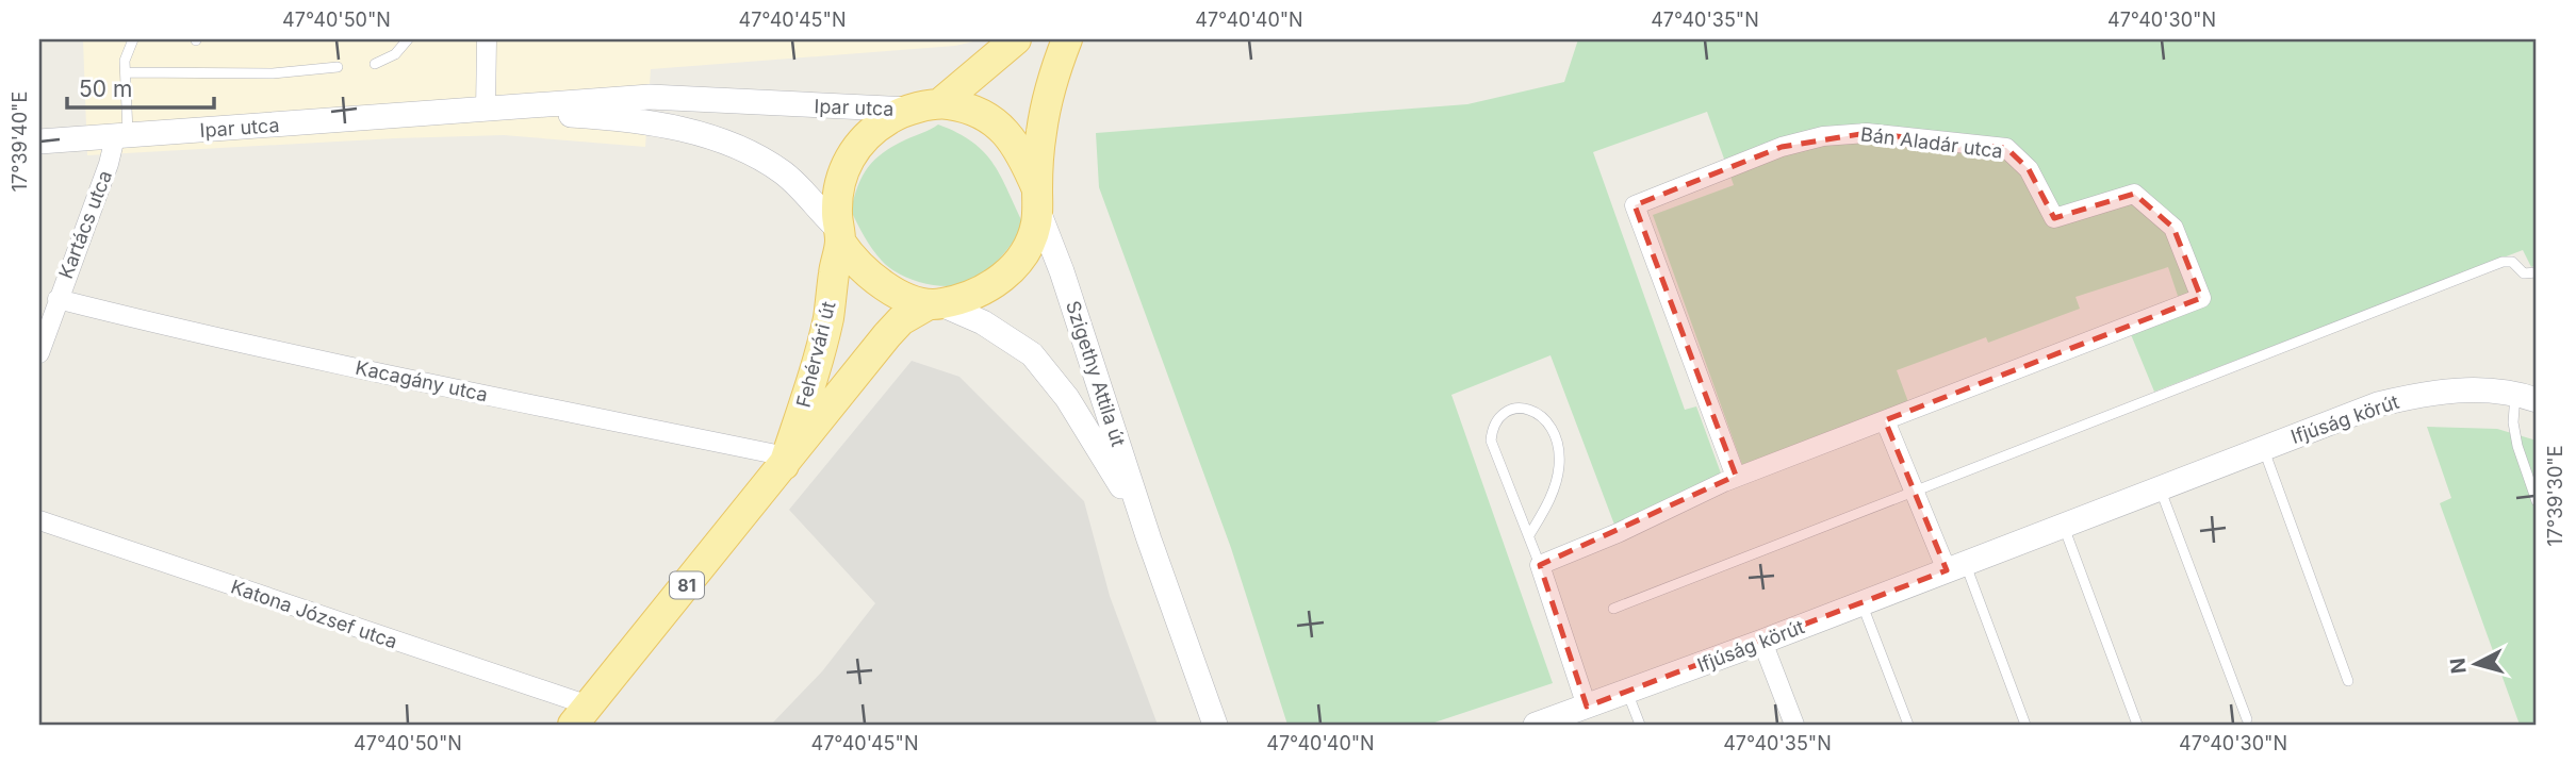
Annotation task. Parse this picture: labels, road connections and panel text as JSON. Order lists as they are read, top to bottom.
{
  "streets": {
    "main road": ["Fehérvári út", "81"],
    "street": [
      "Ipar utca",
      "Bán Aladár utca",
      "Kartács utca",
      "Szigethy Attila út",
      "Kacagány utca",
      "Ifjúság körút",
      "Katona József utca"
    ]
  },
  "crossings": [
    ["Ipar utca", "Kartács utca"],
    ["Ipar utca", "Fehérvári út"],
    ["Ipar utca", "Szigethy Attila út"],
    ["Kartács utca", "Kacagány utca"],
    ["Fehérvári út", "Szigethy Attila út"],
    ["Fehérvári út", "Kacagány utca"],
    ["Fehérvári út", "Katona József utca"]
  ],
  "scale_bar": "50 m",
  "north": "left",
  "coordinates": [
    "47°40'50\"N",
    "47°40'45\"N",
    "47°40'40\"N",
    "47°40'35\"N",
    "47°40'30\"N",
    "17°39'40\"E",
    "17°39'30\"E"
  ]
}
